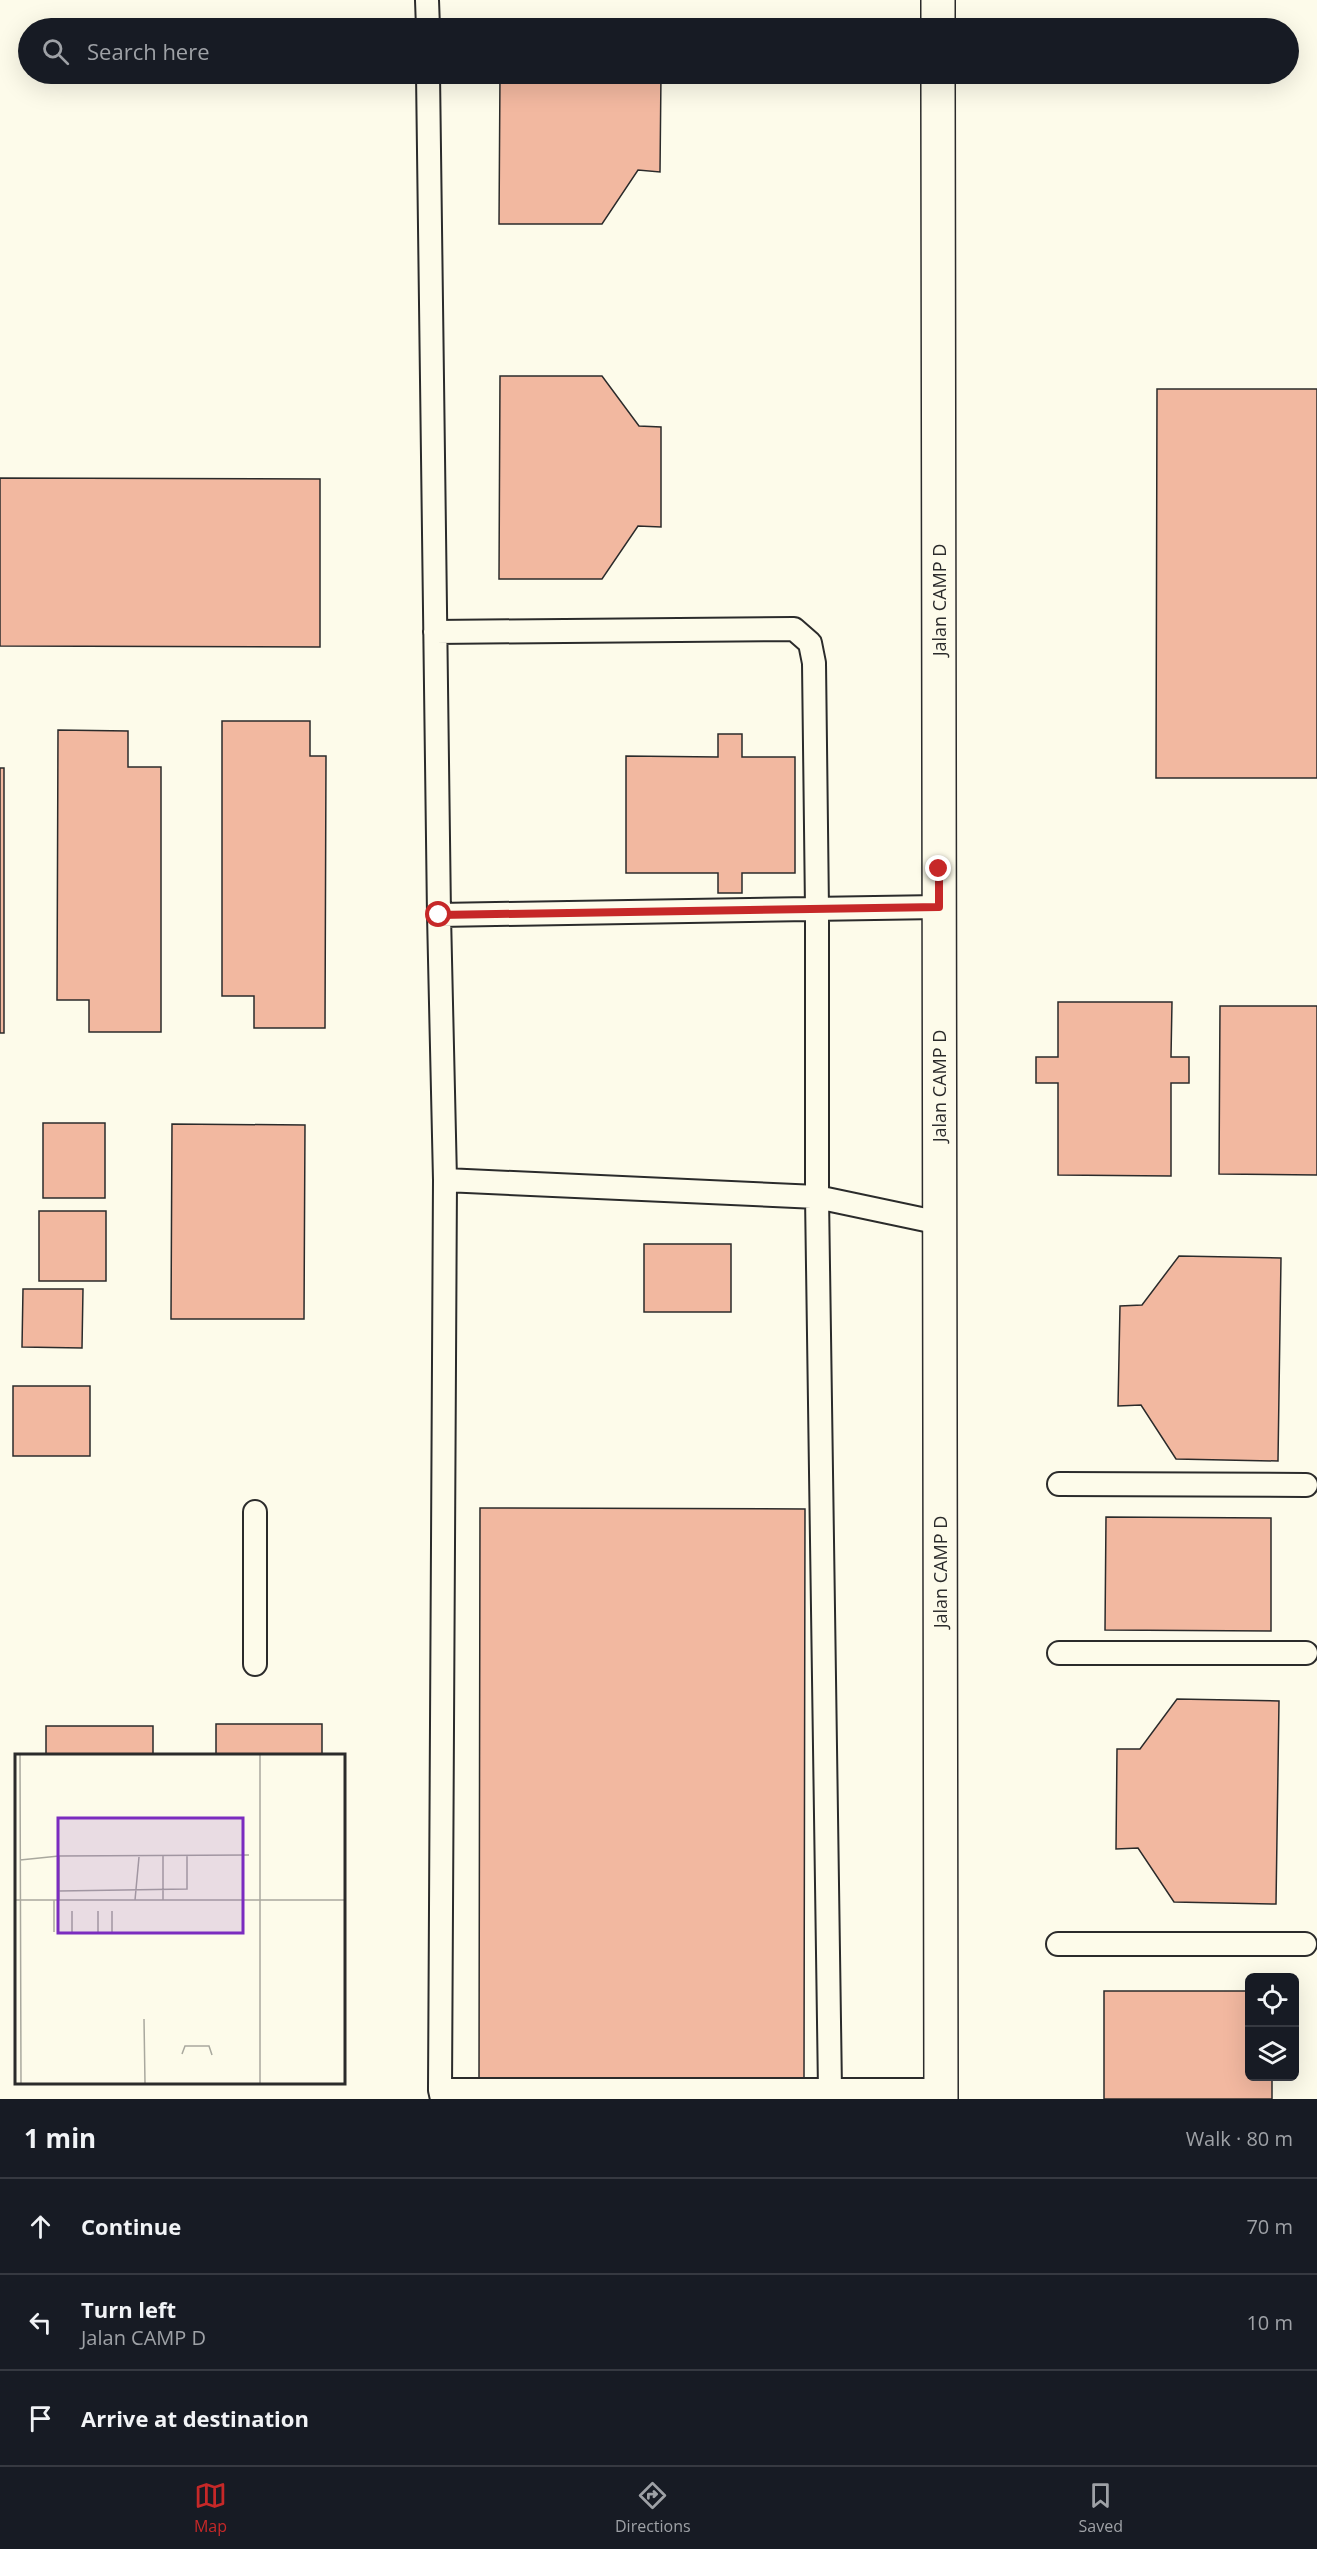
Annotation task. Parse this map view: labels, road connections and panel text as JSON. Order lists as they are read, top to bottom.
{
  "streets": {
    "street": ["Jalan CAMP D"]
  },
  "page": {
    "search": "Search here",
    "heading": ["1 min", "Walk · 80 m"],
    "list": [
      ["Continue", "70 m"],
      ["Turn left", "Jalan CAMP D", "10 m"],
      "Arrive at destination"
    ],
    "nav": ["Map", "Directions", "Saved"]
  }
}
